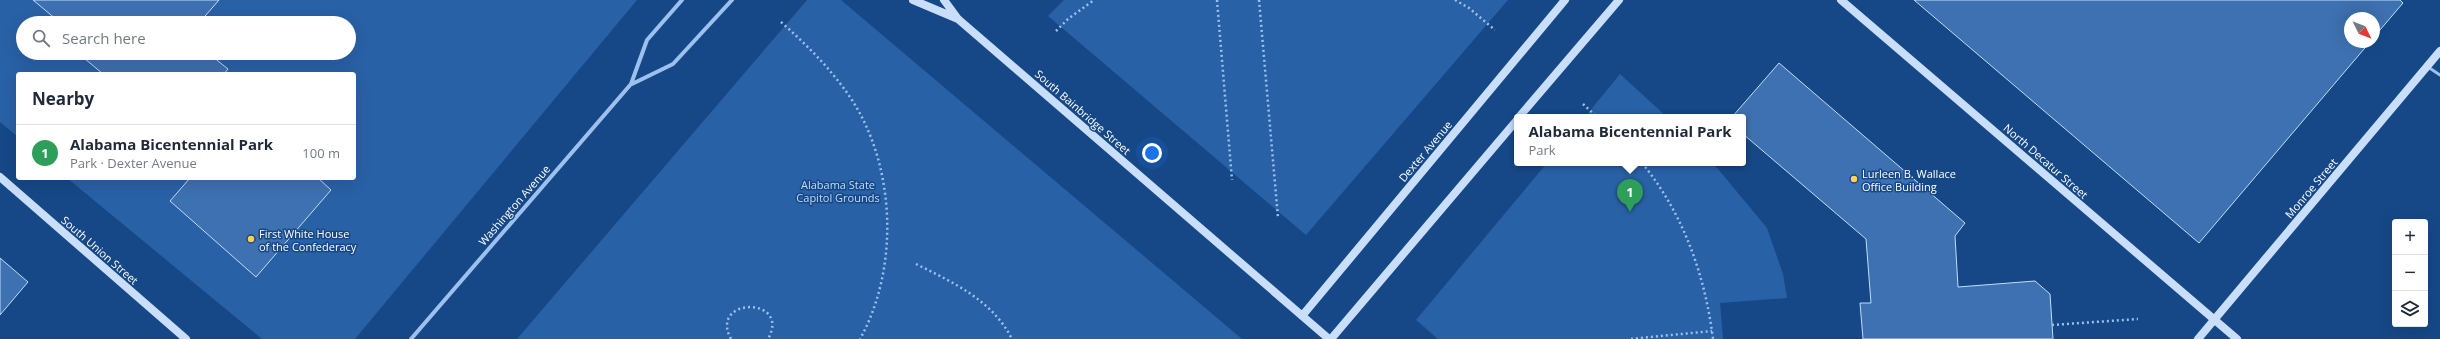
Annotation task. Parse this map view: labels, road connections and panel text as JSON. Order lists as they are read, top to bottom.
{
  "streets": {
    "street": [
      "South Bainbridge Street",
      "Dexter Avenue",
      "North Decatur Street",
      "Monroe Street",
      "Washington Avenue",
      "South Union Street"
    ]
  },
  "crossings": [
    ["South Bainbridge Street", "Dexter Avenue"],
    ["North Decatur Street", "Monroe Street"]
  ],
  "parks": ["Alabama State Capitol Grounds"],
  "places": ["Lurleen B. Wallace Office Building", "First White House of the Confederacy"],
  "north": "bottom right",
  "page": {
    "search": "Search here",
    "heading": "Nearby",
    "popup": ["Alabama Bicentennial Park", "Park"],
    "list": [
      {
        "mark": "1",
        "name": "Alabama Bicentennial Park",
        "note": "Park · Dexter Avenue",
        "value": "100 m"
      }
    ],
    "pins": "1",
    "map_buttons": ["+", "−"]
  }
}
